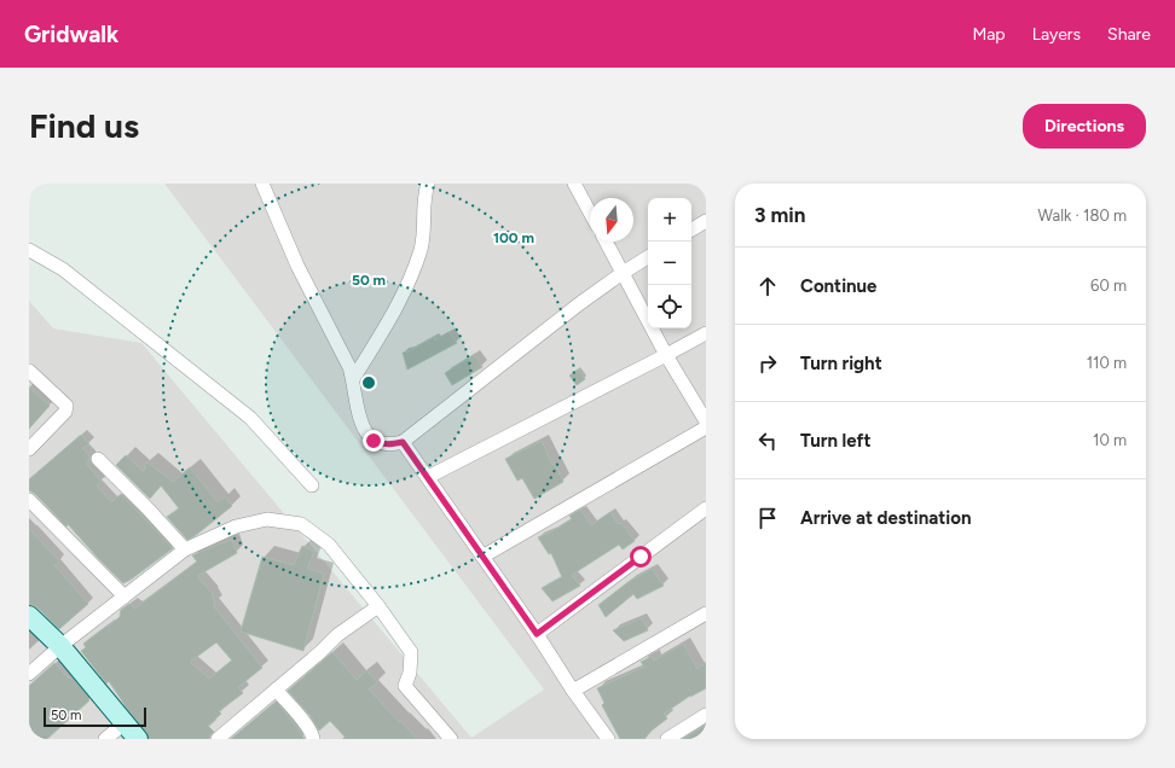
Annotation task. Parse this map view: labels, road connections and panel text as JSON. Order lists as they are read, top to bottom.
{
  "scale_bar": "50 m",
  "north": "bottom",
  "page": {
    "header": "Gridwalk",
    "nav": ["Map", "Layers", "Share"],
    "buttons": "Directions",
    "title": "Find us",
    "heading": ["3 min", "Walk · 180 m"],
    "map_buttons": ["+", "−"],
    "list": [
      ["Continue", "60 m"],
      ["Turn right", "110 m"],
      ["Turn left", "10 m"],
      "Arrive at destination"
    ],
    "scale": "50 m"
  },
  "rings": ["100 m", "50 m"]
}
